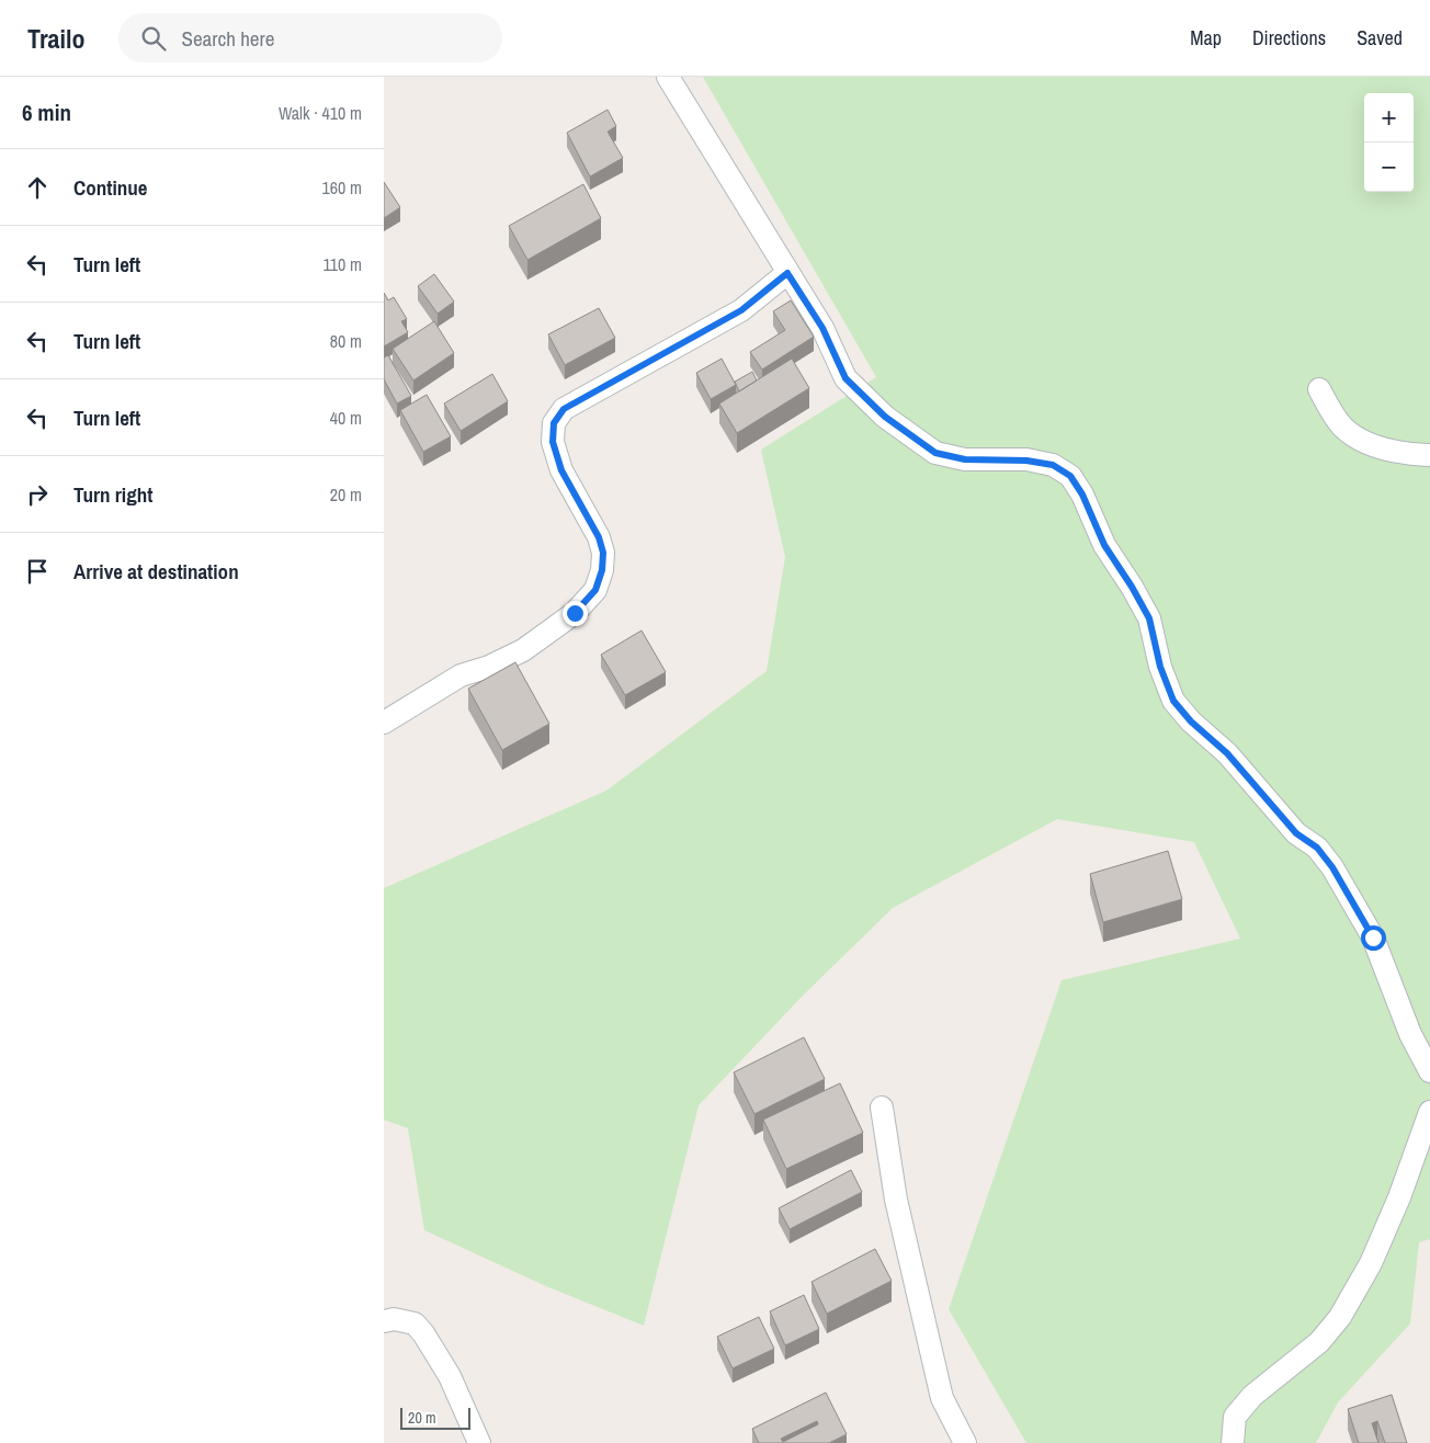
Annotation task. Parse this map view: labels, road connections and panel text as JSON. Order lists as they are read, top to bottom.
{
  "scale_bar": "20 m",
  "page": {
    "header": "Trailo",
    "search": "Search here",
    "nav": ["Map", "Directions", "Saved"],
    "heading": ["6 min", "Walk · 410 m"],
    "map_buttons": ["+", "−"],
    "list": [
      ["Continue", "160 m"],
      ["Turn left", "110 m"],
      ["Turn left", "80 m"],
      ["Turn left", "40 m"],
      ["Turn right", "20 m"],
      "Arrive at destination"
    ],
    "scale": "20 m"
  }
}
